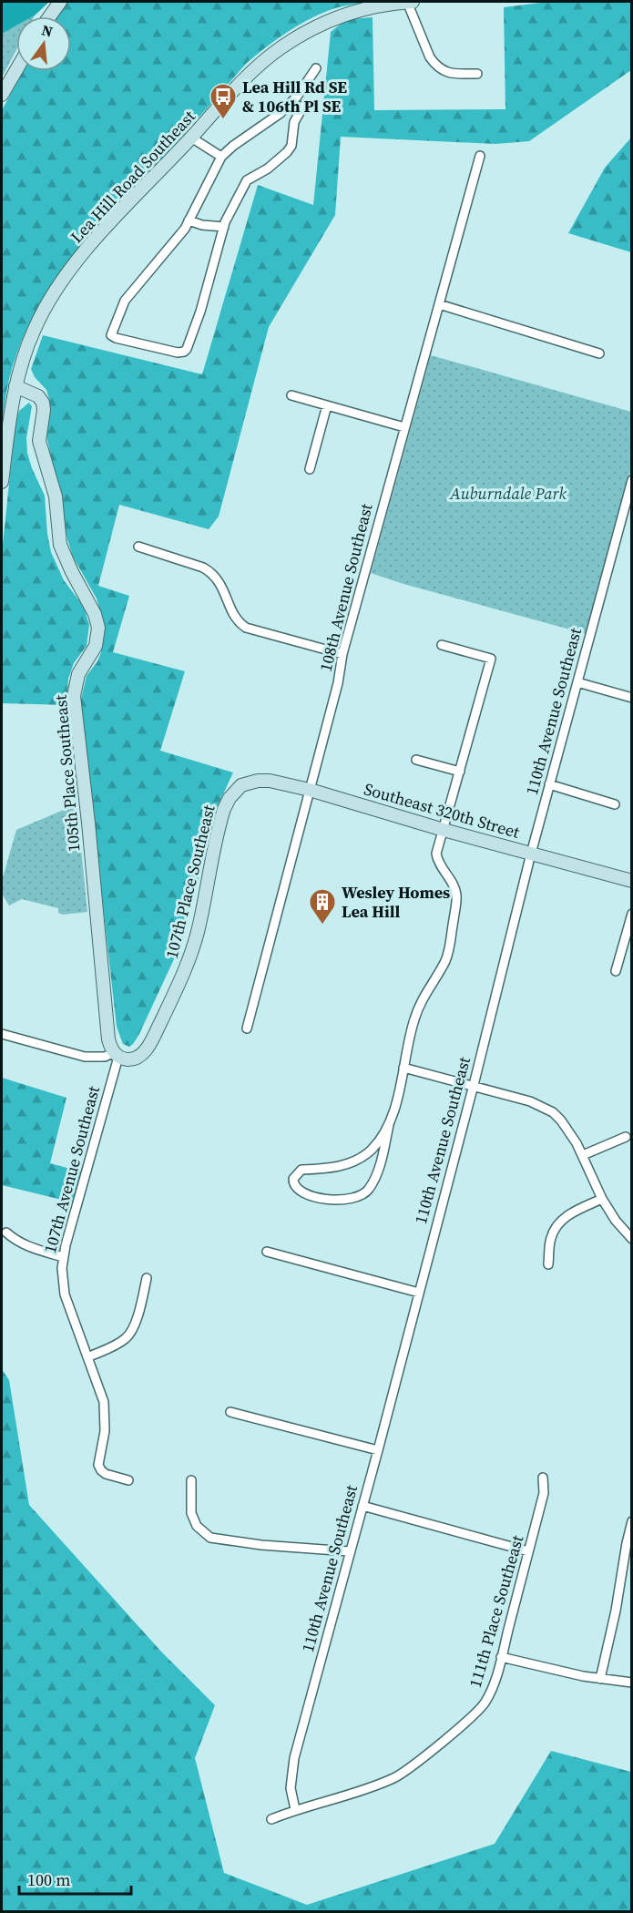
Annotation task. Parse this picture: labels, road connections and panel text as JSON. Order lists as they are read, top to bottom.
{
  "streets": {
    "street": [
      "Lea Hill Road Southeast",
      "108th Avenue Southeast",
      "110th Avenue Southeast",
      "105th Place Southeast",
      "Southeast 320th Street",
      "107th Place Southeast",
      "107th Avenue Southeast",
      "111th Place Southeast"
    ]
  },
  "crossings": [
    ["Lea Hill Road Southeast", "105th Place Southeast"],
    ["108th Avenue Southeast", "Southeast 320th Street"],
    ["110th Avenue Southeast", "Southeast 320th Street"],
    ["110th Avenue Southeast", "111th Place Southeast"],
    ["105th Place Southeast", "107th Place Southeast"],
    ["105th Place Southeast", "107th Avenue Southeast"],
    ["Southeast 320th Street", "107th Place Southeast"],
    ["107th Place Southeast", "107th Avenue Southeast"]
  ],
  "parks": ["Auburndale Park"],
  "places": {
    "bus stop": ["Lea Hill Rd SE & 106th Pl SE"],
    "building": ["Wesley Homes Lea Hill"]
  },
  "scale_bar": "100 m",
  "north": "top"
}
